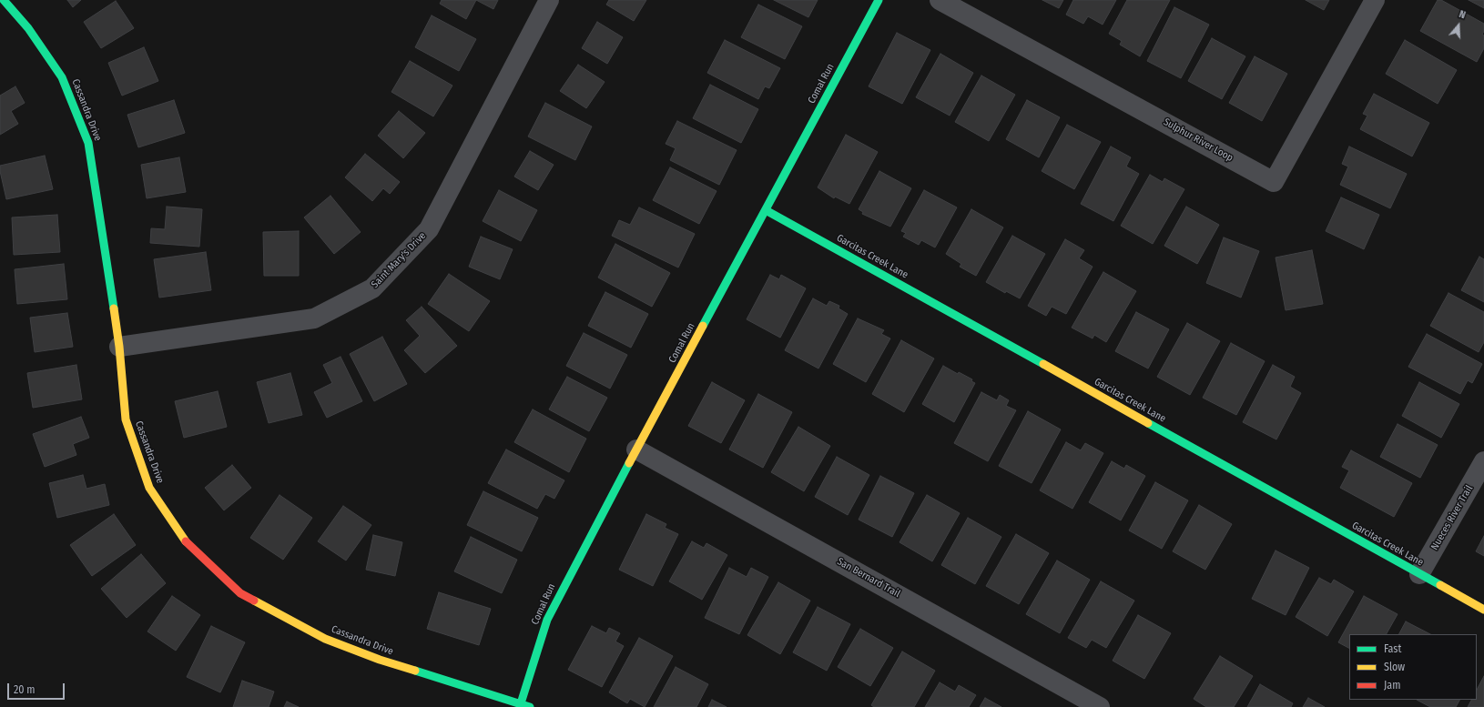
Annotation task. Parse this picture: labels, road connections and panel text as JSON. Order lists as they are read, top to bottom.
{
  "streets": {
    "street": [
      "Comal Run",
      "Cassandra Drive",
      "Sulphur River Loop",
      "Garcitas Creek Lane",
      "Saint Mary's Drive",
      "Nueces River Trail",
      "San Bernard Trail"
    ]
  },
  "crossings": [
    ["Comal Run", "Cassandra Drive"],
    ["Comal Run", "Garcitas Creek Lane"],
    ["Comal Run", "San Bernard Trail"],
    ["Cassandra Drive", "Saint Mary's Drive"],
    ["Garcitas Creek Lane", "Nueces River Trail"]
  ],
  "legend": ["Fast", "Slow", "Jam"],
  "scale_bar": "20 m",
  "north": "top"
}
